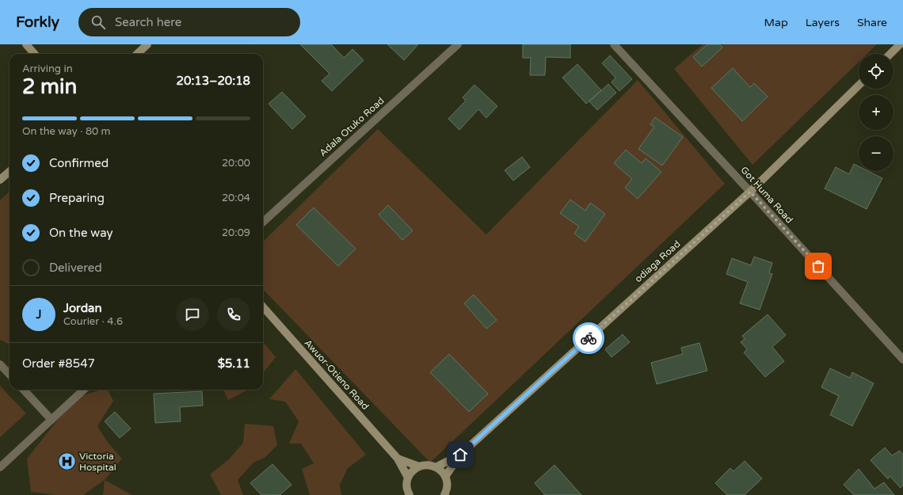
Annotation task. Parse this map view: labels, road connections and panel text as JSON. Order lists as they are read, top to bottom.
{
  "streets": {
    "main road": ["odiaga Road", "Awuor-Otieno Road"],
    "street": ["Adala Otuko Road", "Got Huma Road"]
  },
  "crossings": [
    ["Got Huma Road", "odiaga Road"]
  ],
  "places": {
    "hospital": ["Victoria Hospital"]
  },
  "page": {
    "header": "Forkly",
    "search": "Search here",
    "nav": ["Map", "Layers", "Share"],
    "map_buttons": ["+", "−"],
    "heading": ["2 min", "Arriving in", "20:13–20:18"],
    "panel": [
      "Jordan",
      "Courier · 4.6",
      "Order #8547",
      "$5.11"
    ],
    "bar": "On the way · 80 m",
    "list": [
      ["Confirmed", "20:00"],
      ["Preparing", "20:04"],
      ["On the way", "20:09"],
      "Delivered"
    ],
    "round": "J"
  }
}
